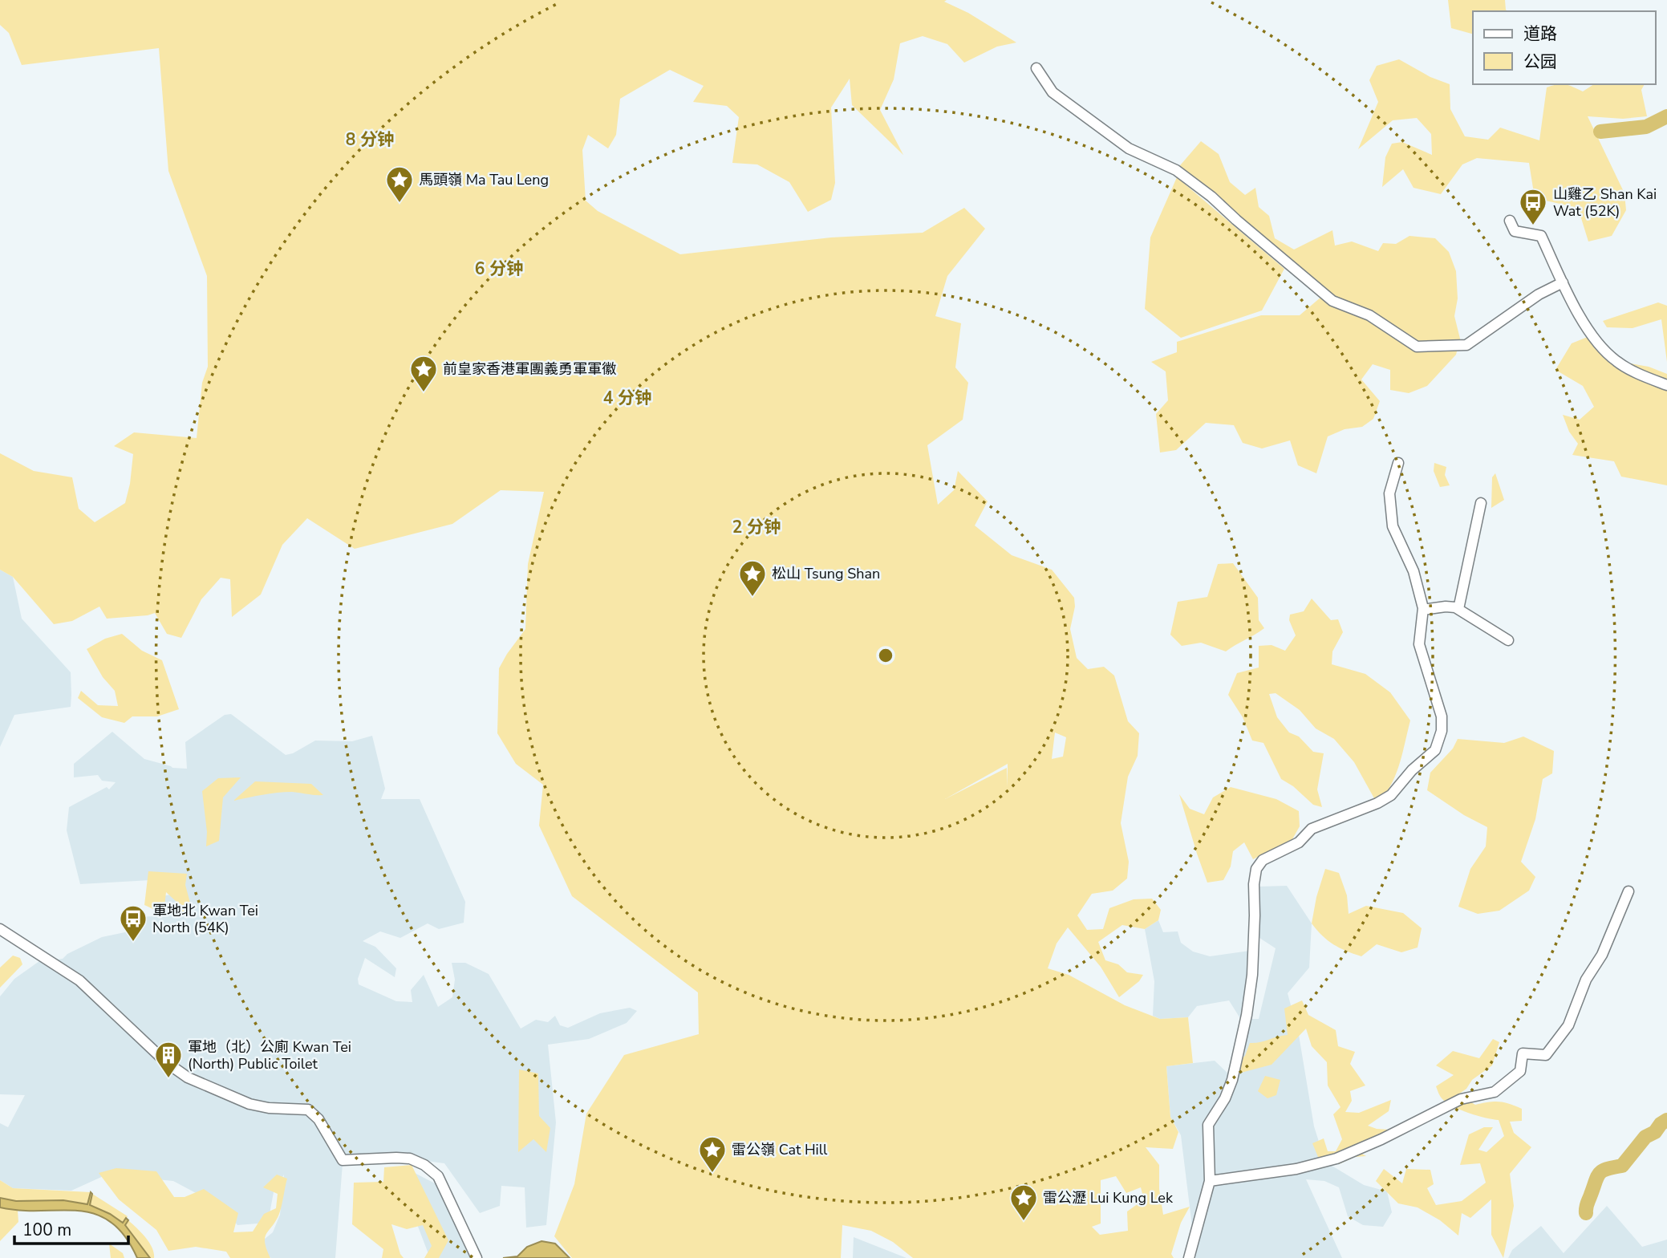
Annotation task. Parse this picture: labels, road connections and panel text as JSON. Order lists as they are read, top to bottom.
{
  "places": {
    "place": [
      "馬頭嶺 Ma Tau Leng",
      "前皇家香港軍團義勇軍軍徽",
      "松山 Tsung Shan",
      "雷公嶺 Cat Hill",
      "雷公瀝 Lui Kung Lek"
    ],
    "bus stop": ["山雞乙 Shan Kai Wat (52K)", "軍地北 Kwan Tei North (54K)"],
    "building": ["軍地（北）公廁 Kwan Tei (North) Public Toilet"]
  },
  "legend": ["道路", "公园"],
  "scale_bar": "100 m",
  "rings": [
    "8 分钟",
    "6 分钟",
    "4 分钟",
    "2 分钟"
  ]
}
